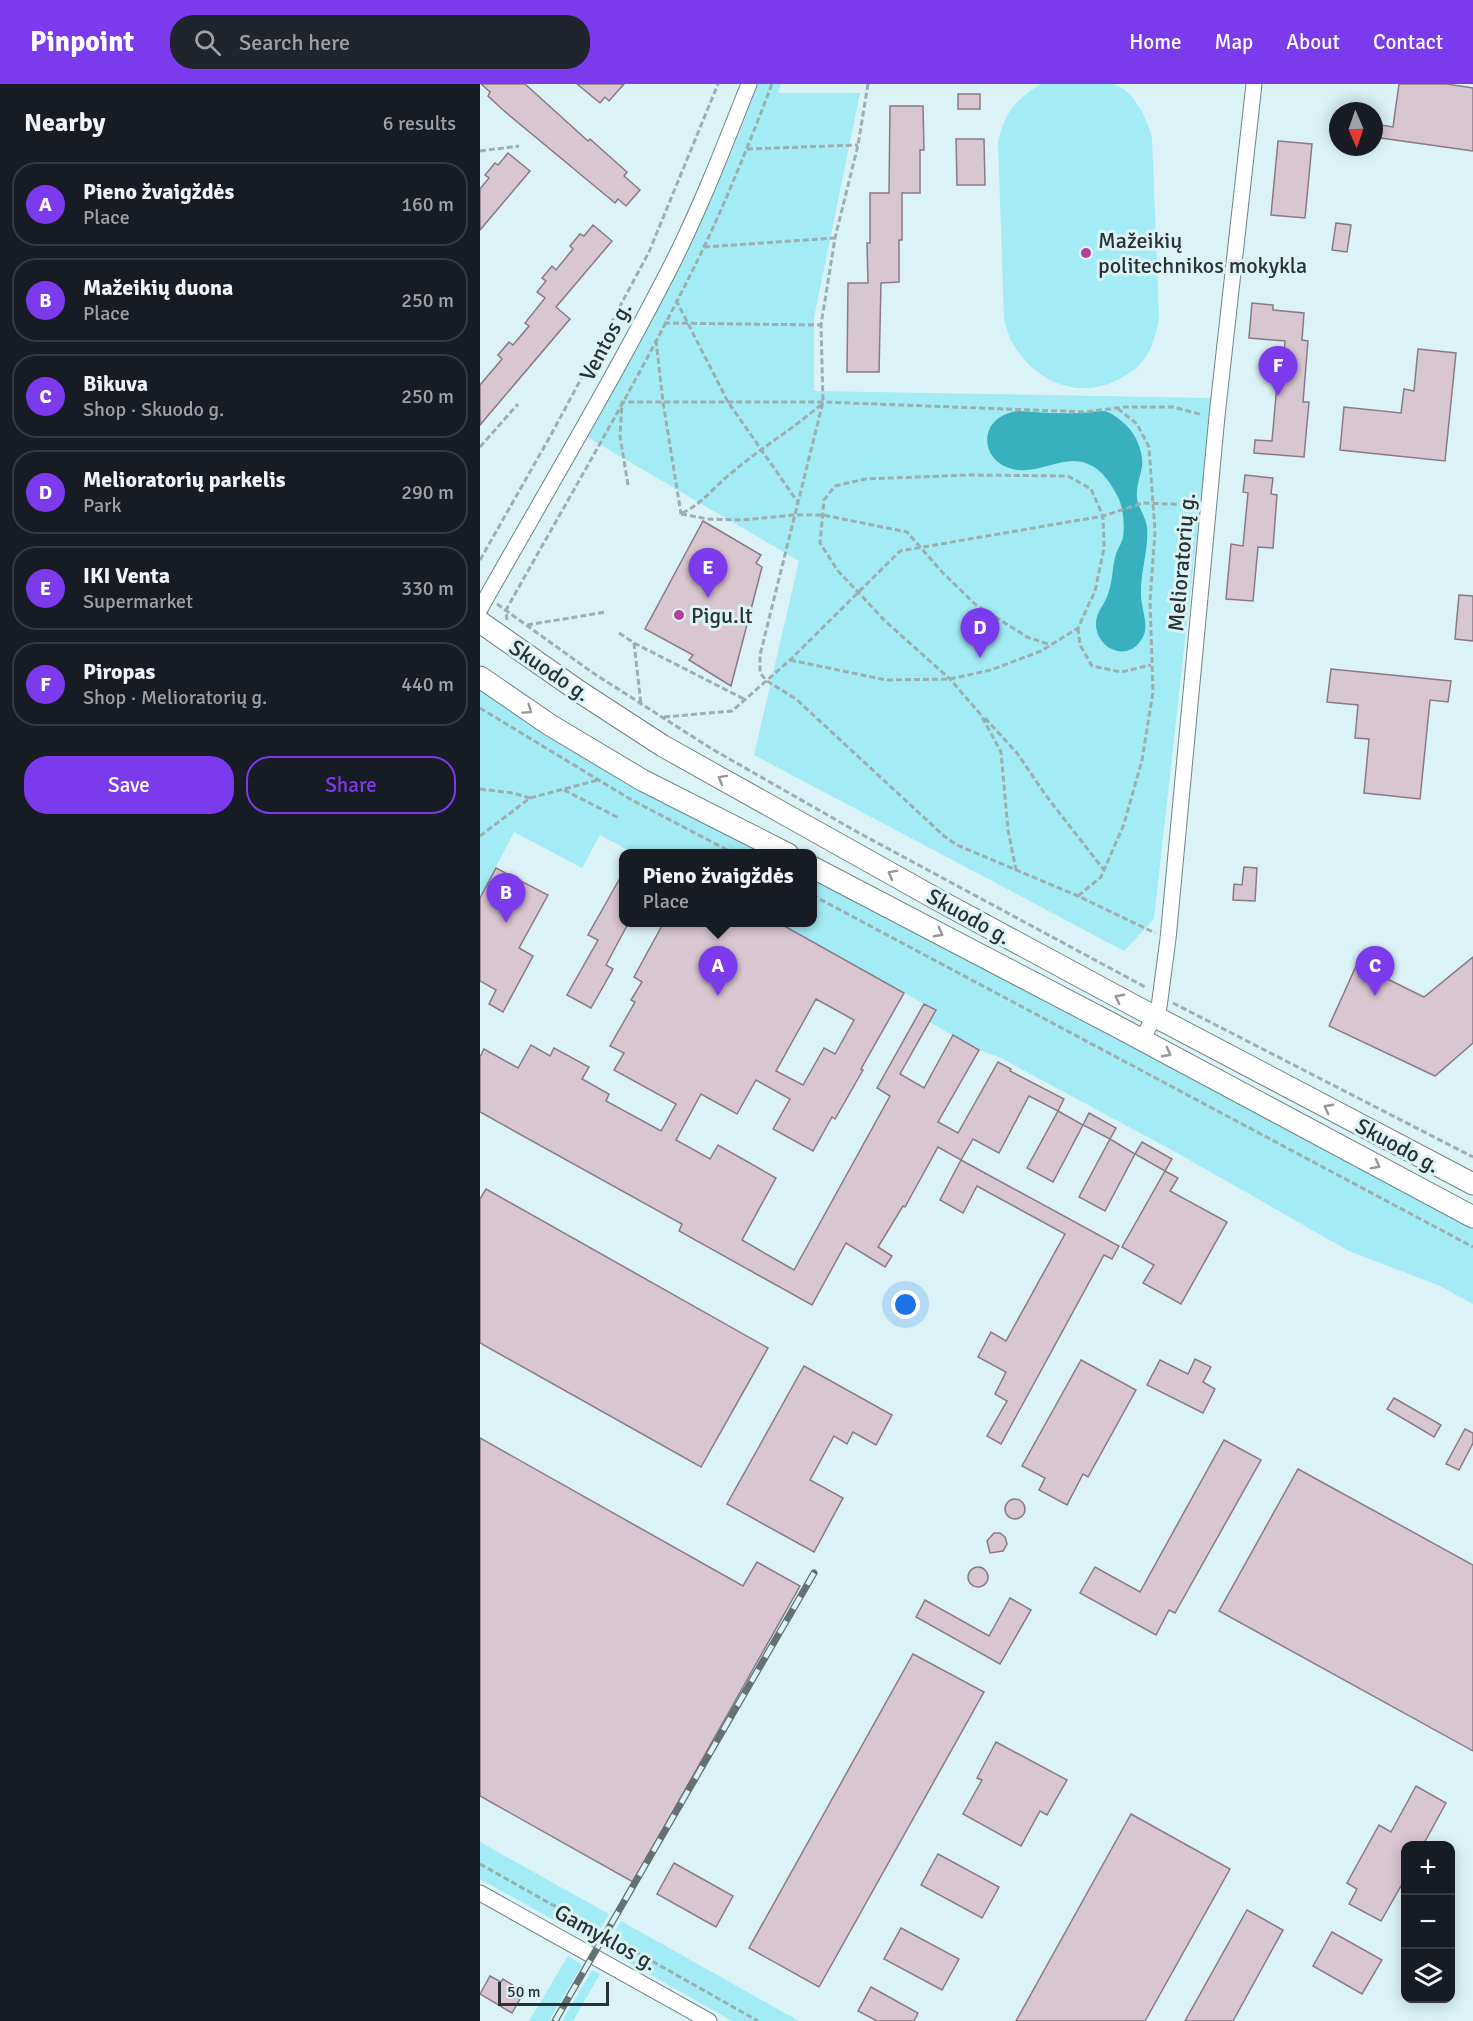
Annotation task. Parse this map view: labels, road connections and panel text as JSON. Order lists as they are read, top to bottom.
{
  "streets": {
    "main road": ["Skuodo g."],
    "street": ["Ventos g.", "Melioratorių g.", "Gamyklos g."]
  },
  "crossings": [
    ["Melioratorių g.", "Skuodo g."]
  ],
  "places": ["Mažeikių politechnikos mokykla", "Pigu.lt"],
  "scale_bar": "50 m",
  "north": "bottom",
  "page": {
    "header": "Pinpoint",
    "search": "Search here",
    "nav": [
      "Home",
      "Map",
      "About",
      "Contact"
    ],
    "heading": ["Nearby", "6 results"],
    "list": [
      {
        "mark": "A",
        "name": "Pieno žvaigždės",
        "note": "Place",
        "value": "160 m"
      },
      {
        "mark": "B",
        "name": "Mažeikių duona",
        "note": "Place",
        "value": "250 m"
      },
      {
        "mark": "C",
        "name": "Bikuva",
        "note": "Shop · Skuodo g.",
        "value": "250 m"
      },
      {
        "mark": "D",
        "name": "Melioratorių parkelis",
        "note": "Park",
        "value": "290 m"
      },
      {
        "mark": "E",
        "name": "IKI Venta",
        "note": "Supermarket",
        "value": "330 m"
      },
      {
        "mark": "F",
        "name": "Piropas",
        "note": "Shop · Melioratorių g.",
        "value": "440 m"
      }
    ],
    "pins": [
      "F",
      "E",
      "D",
      "B",
      "A",
      "C"
    ],
    "buttons": ["Save", "Share"],
    "popup": ["Pieno žvaigždės", "Place"],
    "map_buttons": ["+", "−"],
    "scale": "50 m"
  }
}
